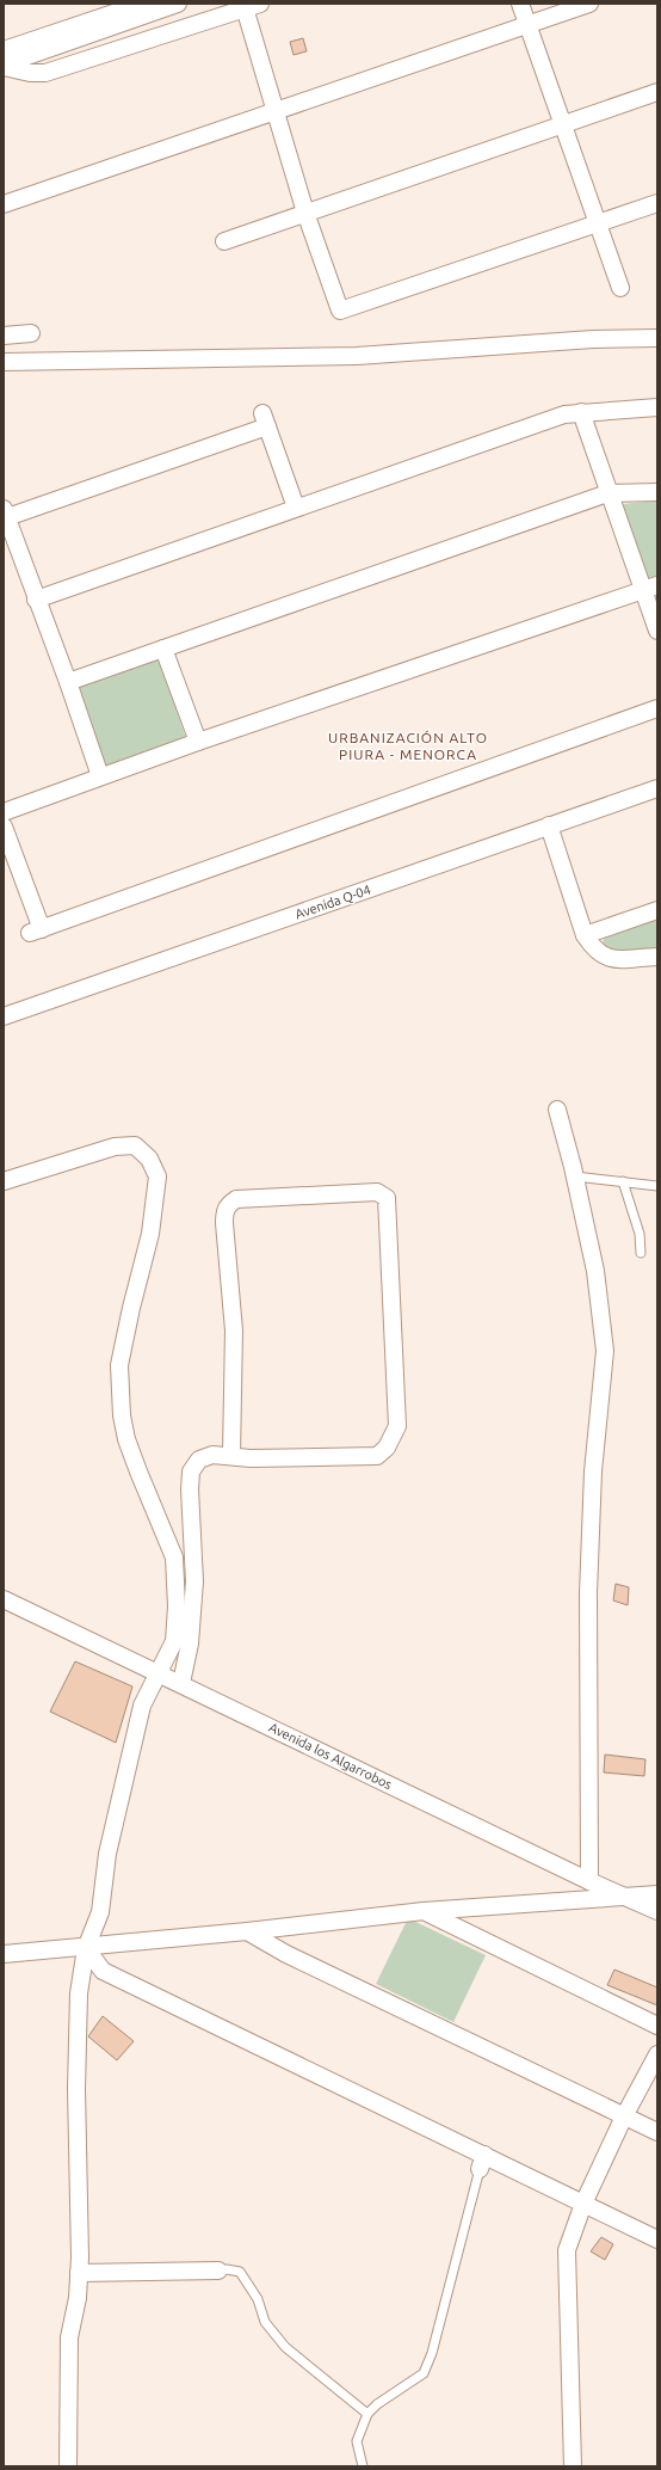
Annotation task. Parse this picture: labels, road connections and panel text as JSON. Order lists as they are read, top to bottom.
{
  "streets": {
    "street": ["Avenida Q-04", "Avenida los Algarrobos"]
  },
  "districts": ["URBANIZACIÓN ALTO PIURA - MENORCA"]
}
